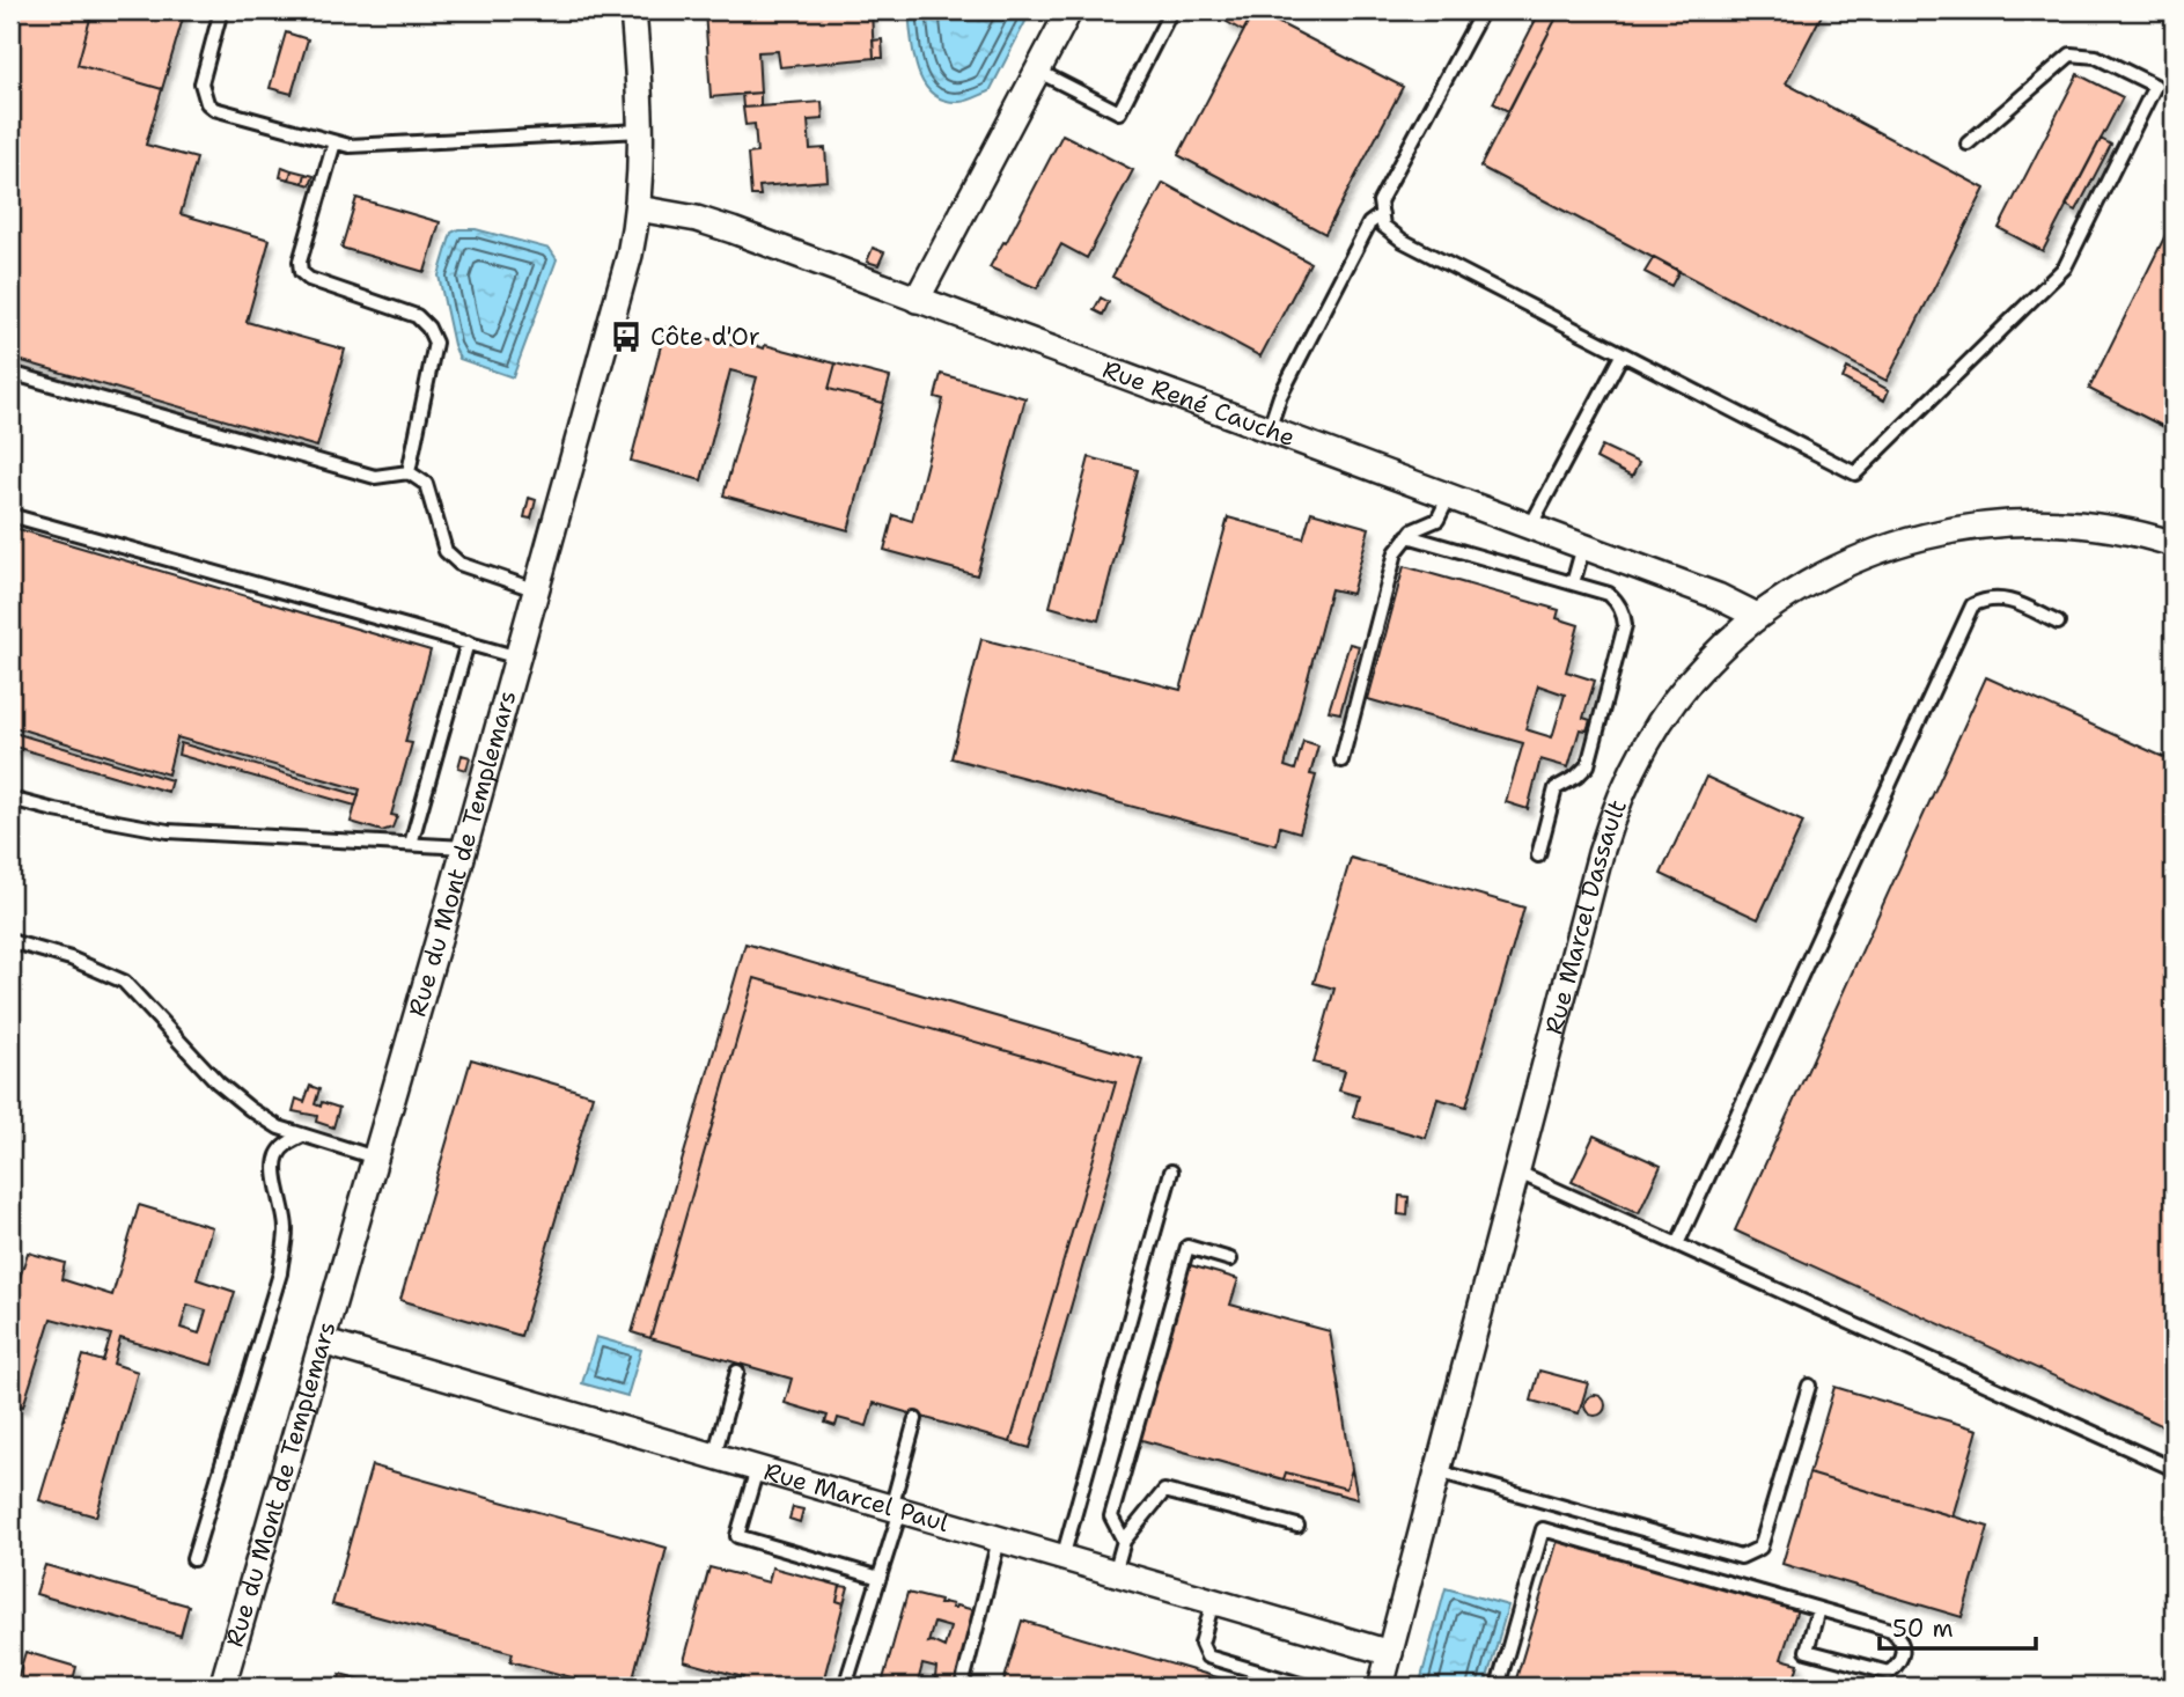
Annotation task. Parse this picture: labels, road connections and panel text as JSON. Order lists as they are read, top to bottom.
{
  "streets": {
    "street": [
      "Rue René Cauche",
      "Rue du Mont de Templemars",
      "Rue Marcel Dassault",
      "Rue Marcel Paul"
    ]
  },
  "crossings": [
    ["Rue René Cauche", "Rue du Mont de Templemars"],
    ["Rue René Cauche", "Rue Marcel Dassault"],
    ["Rue du Mont de Templemars", "Rue Marcel Paul"],
    ["Rue Marcel Dassault", "Rue Marcel Paul"]
  ],
  "places": {
    "bus stop": ["Côte d'Or"]
  },
  "scale_bar": "50 m"
}
